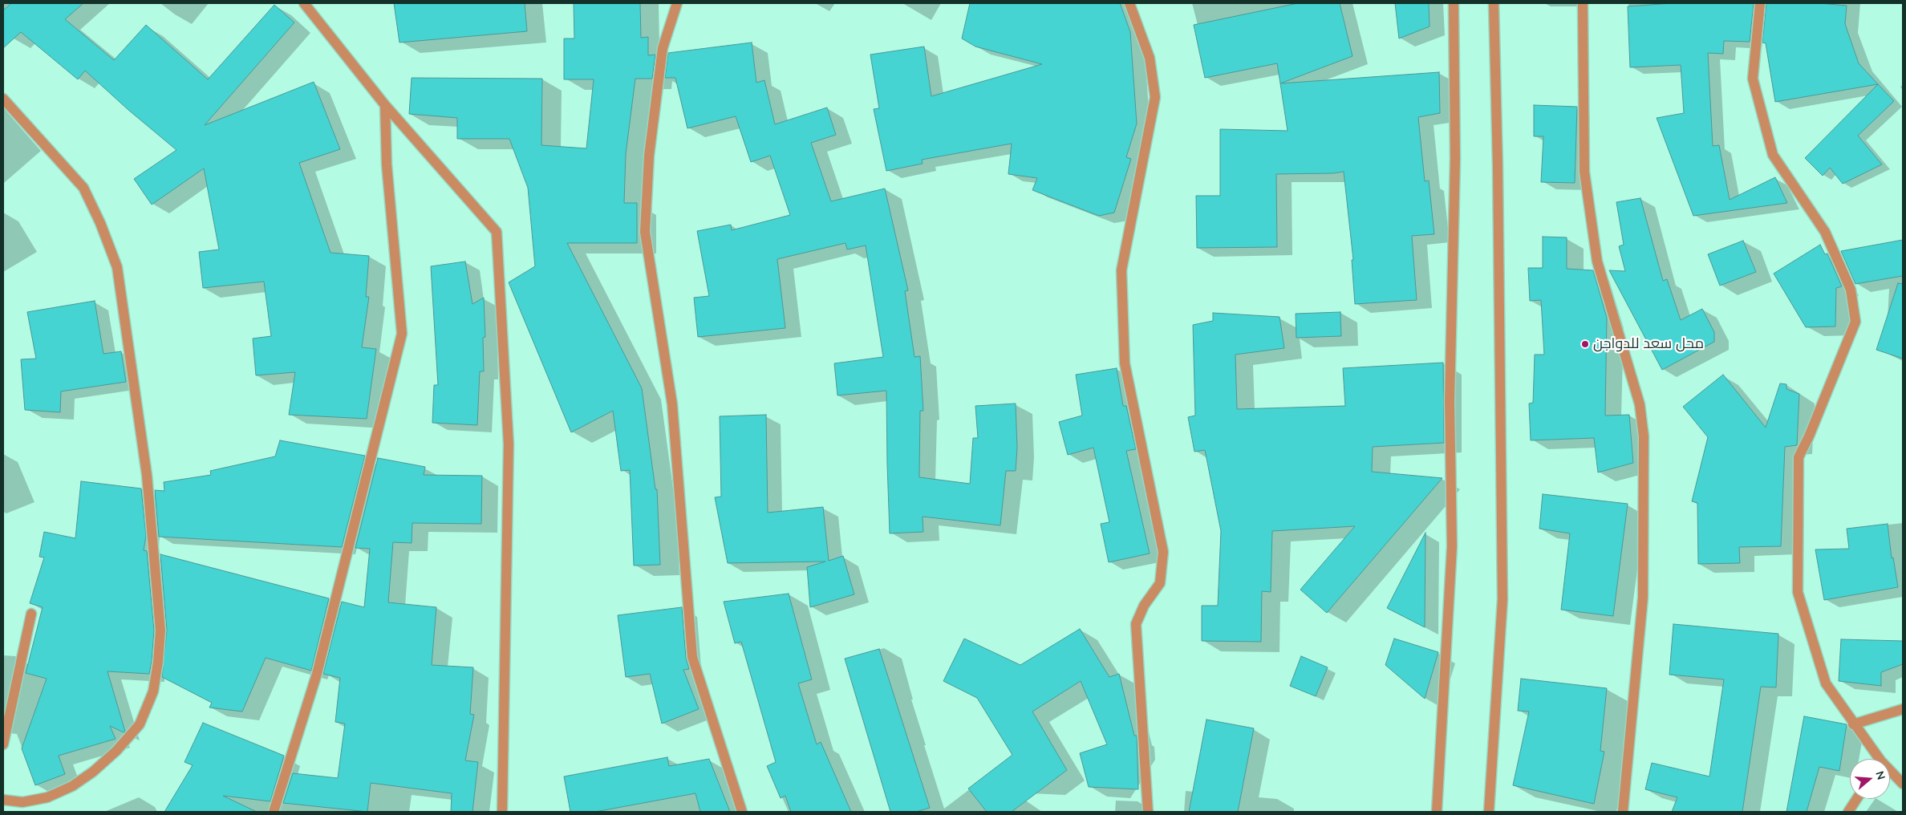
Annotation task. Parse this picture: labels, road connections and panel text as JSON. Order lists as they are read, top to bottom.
{
  "places": ["محل سعد للدواجن"],
  "north": "right"
}
